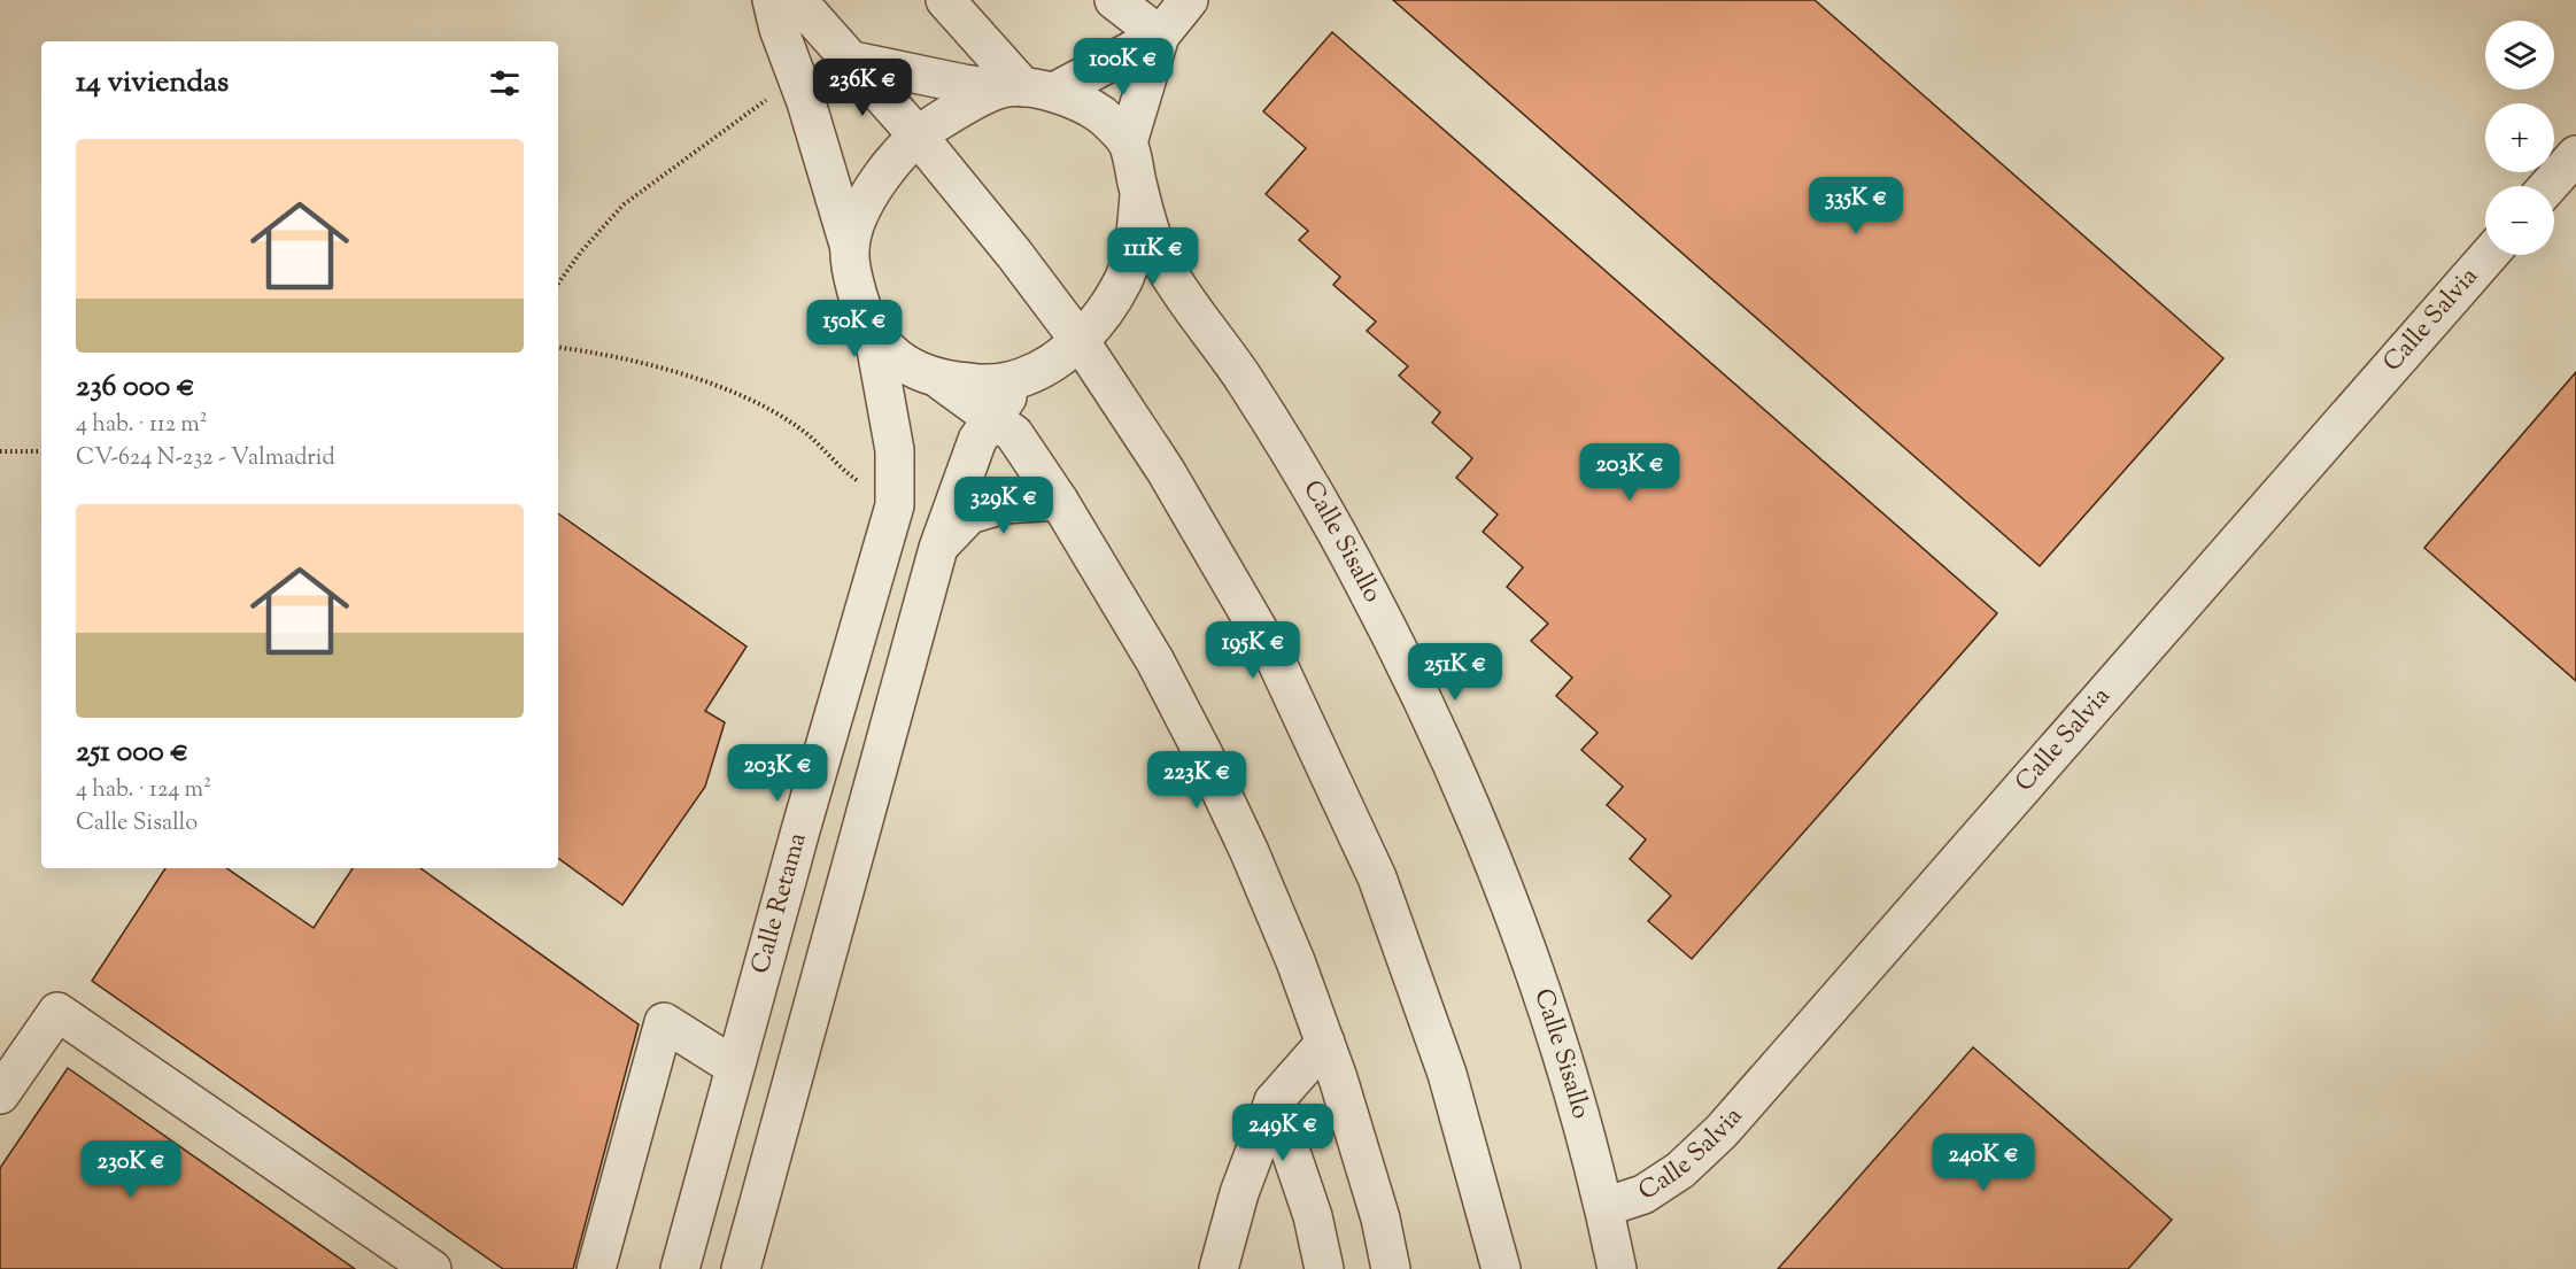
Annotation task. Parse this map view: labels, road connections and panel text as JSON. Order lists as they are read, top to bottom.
{
  "streets": {
    "street": ["Calle Salvia", "Calle Sisallo", "Calle Retama"]
  },
  "crossings": [
    ["Calle Salvia", "Calle Sisallo"]
  ],
  "page": {
    "map_buttons": ["+", "−"],
    "price": [
      "100K €",
      "236K €",
      "335K €",
      "111K €",
      "150K €",
      "203K €",
      "329K €",
      "195K €",
      "251K €",
      "203K €",
      "223K €",
      "249K €",
      "240K €",
      "230K €"
    ],
    "heading": "14 viviendas",
    "list": [
      {
        "name": "236 000 €",
        "note": "4 hab. · 112 m² · CV-624 N-232 - Valmadrid"
      },
      {
        "name": "251 000 €",
        "note": "4 hab. · 124 m² · Calle Sisallo"
      }
    ]
  }
}
